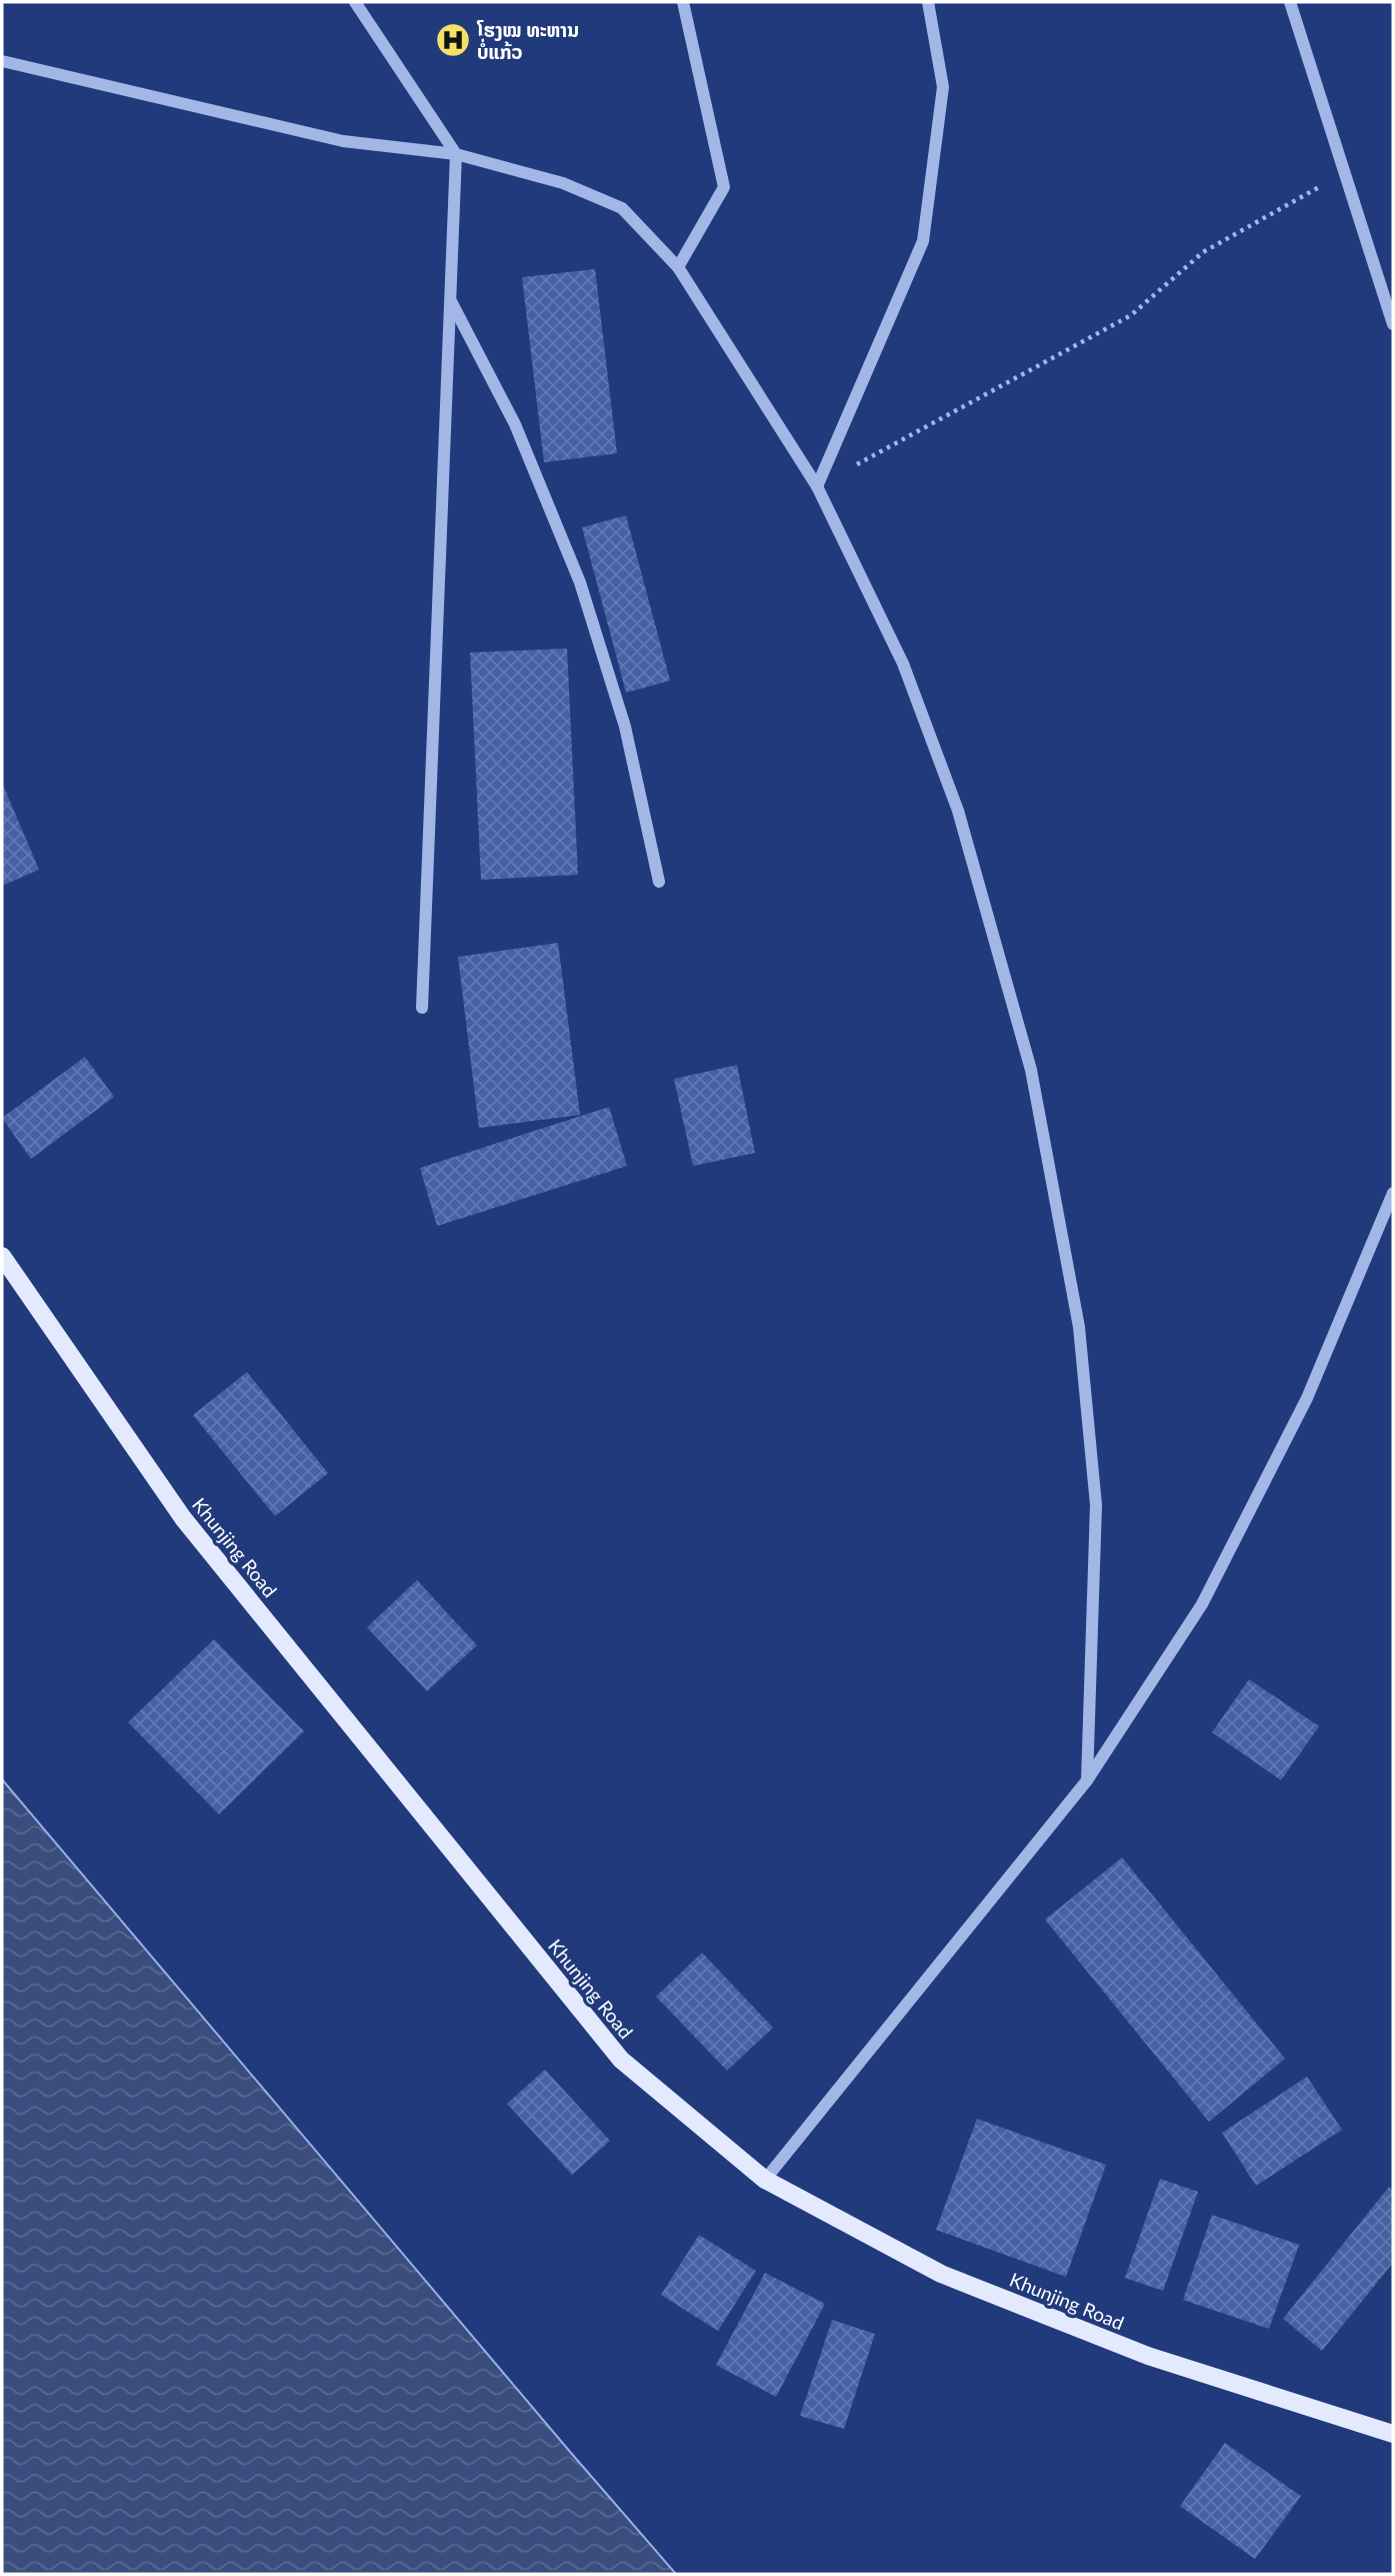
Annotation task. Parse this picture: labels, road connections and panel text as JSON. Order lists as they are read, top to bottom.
{
  "streets": {
    "main road": ["Khunjing Road"]
  },
  "places": {
    "hospital": ["ໂຮງໝ ທະຫານ ບໍ່ແກ້ວ"]
  }
}
